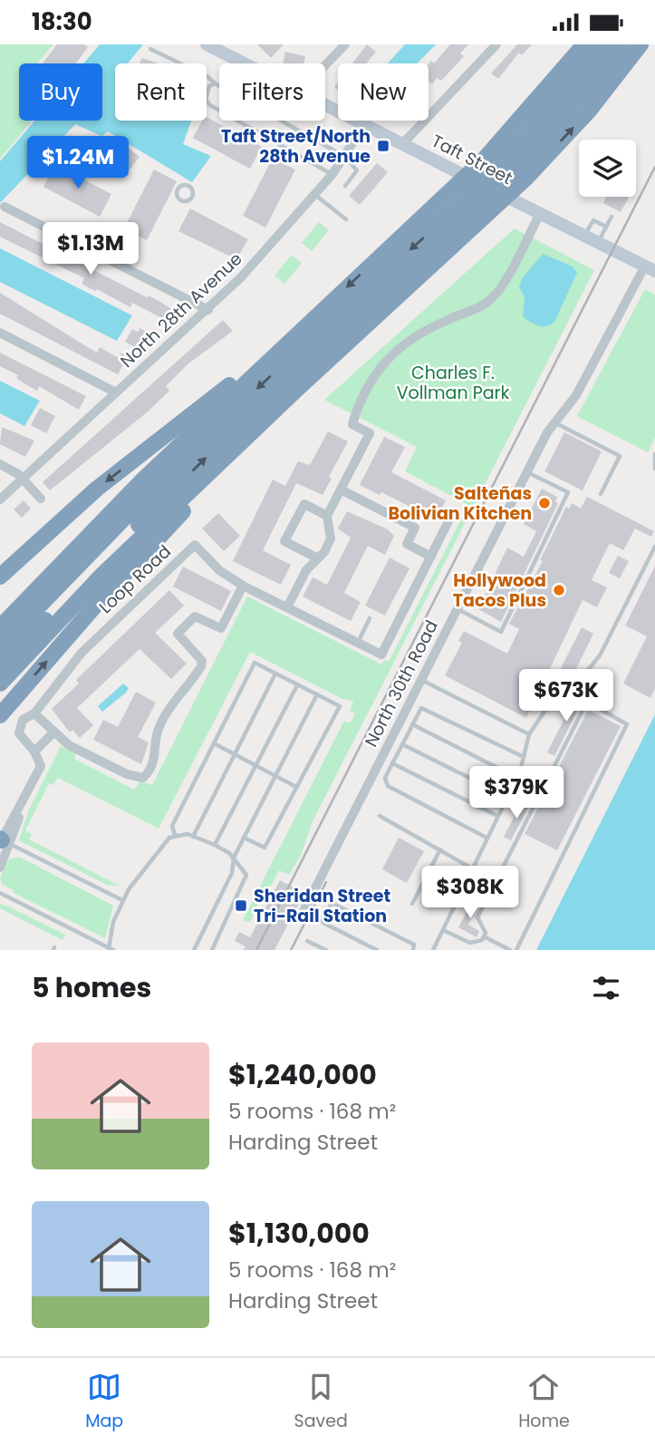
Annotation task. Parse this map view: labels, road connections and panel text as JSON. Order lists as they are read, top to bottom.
{
  "streets": {
    "street": [
      "Taft Street",
      "North 28th Avenue",
      "Loop Road",
      "North 30th Road"
    ]
  },
  "crossings": [
    ["Taft Street", "North 28th Avenue"],
    ["Taft Street", "North 30th Road"]
  ],
  "parks": ["Charles F. Vollman Park"],
  "places": {
    "transit": ["Taft Street/North 28th Avenue", "Sheridan Street Tri-Rail Station"],
    "other": ["Salteñas Bolivian Kitchen", "Hollywood Tacos Plus"]
  },
  "page": {
    "status": "18:30",
    "chip": [
      "Buy",
      "Rent",
      "Filters",
      "New"
    ],
    "price": [
      "$1.24M",
      "$1.13M",
      "$673K",
      "$379K",
      "$308K"
    ],
    "heading": "5 homes",
    "list": [
      {
        "name": "$1,240,000",
        "note": "5 rooms · 168 m² · Harding Street"
      },
      {
        "name": "$1,130,000",
        "note": "5 rooms · 168 m² · Harding Street"
      }
    ],
    "tabs": ["Map", "Saved", "Home"]
  }
}
